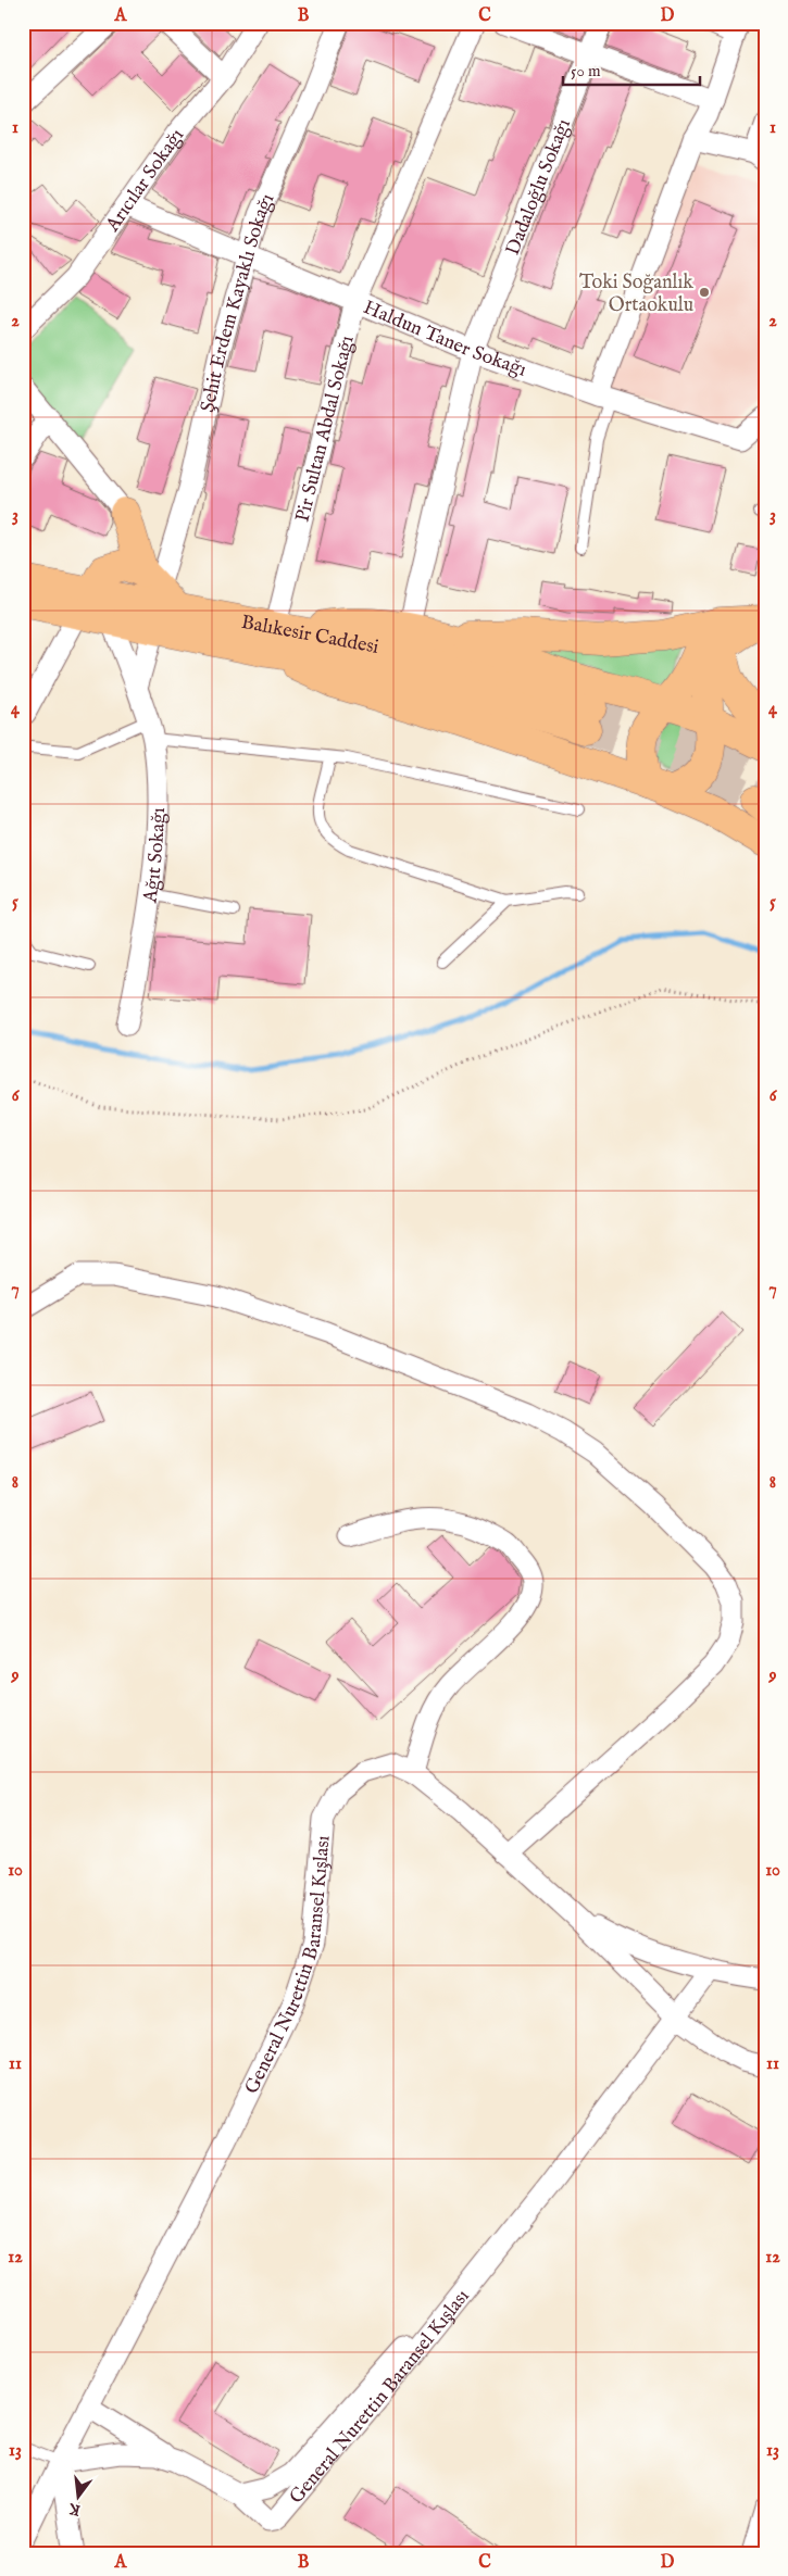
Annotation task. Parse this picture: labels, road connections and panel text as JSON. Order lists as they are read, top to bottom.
{
  "streets": {
    "main road": ["Balıkesir Caddesi"],
    "street": [
      "Arıcılar Sokağı",
      "Dadaloğlu Sokağı",
      "Şehit Erdem Kayaklı Sokağı",
      "Haldun Taner Sokağı",
      "Pir Sultan Abdal Sokağı",
      "Ağıt Sokağı",
      "General Nurettin Baransel Kışlası"
    ]
  },
  "crossings": [
    ["Arıcılar Sokağı", "Haldun Taner Sokağı"],
    ["Dadaloğlu Sokağı", "Haldun Taner Sokağı"],
    ["Şehit Erdem Kayaklı Sokağı", "Haldun Taner Sokağı"],
    ["Şehit Erdem Kayaklı Sokağı", "Balıkesir Caddesi"],
    ["Haldun Taner Sokağı", "Pir Sultan Abdal Sokağı"],
    ["Pir Sultan Abdal Sokağı", "Balıkesir Caddesi"],
    ["Balıkesir Caddesi", "Ağıt Sokağı"]
  ],
  "places": ["Toki Soğanlık Ortaokulu"],
  "scale_bar": "50 m",
  "north": "bottom",
  "grid": {
    "columns": [
      "A",
      "B",
      "C",
      "D"
    ],
    "rows": [
      "1",
      "2",
      "3",
      "4",
      "5",
      "6",
      "7",
      "8",
      "9",
      "10",
      "11",
      "12",
      "13"
    ]
  }
}
